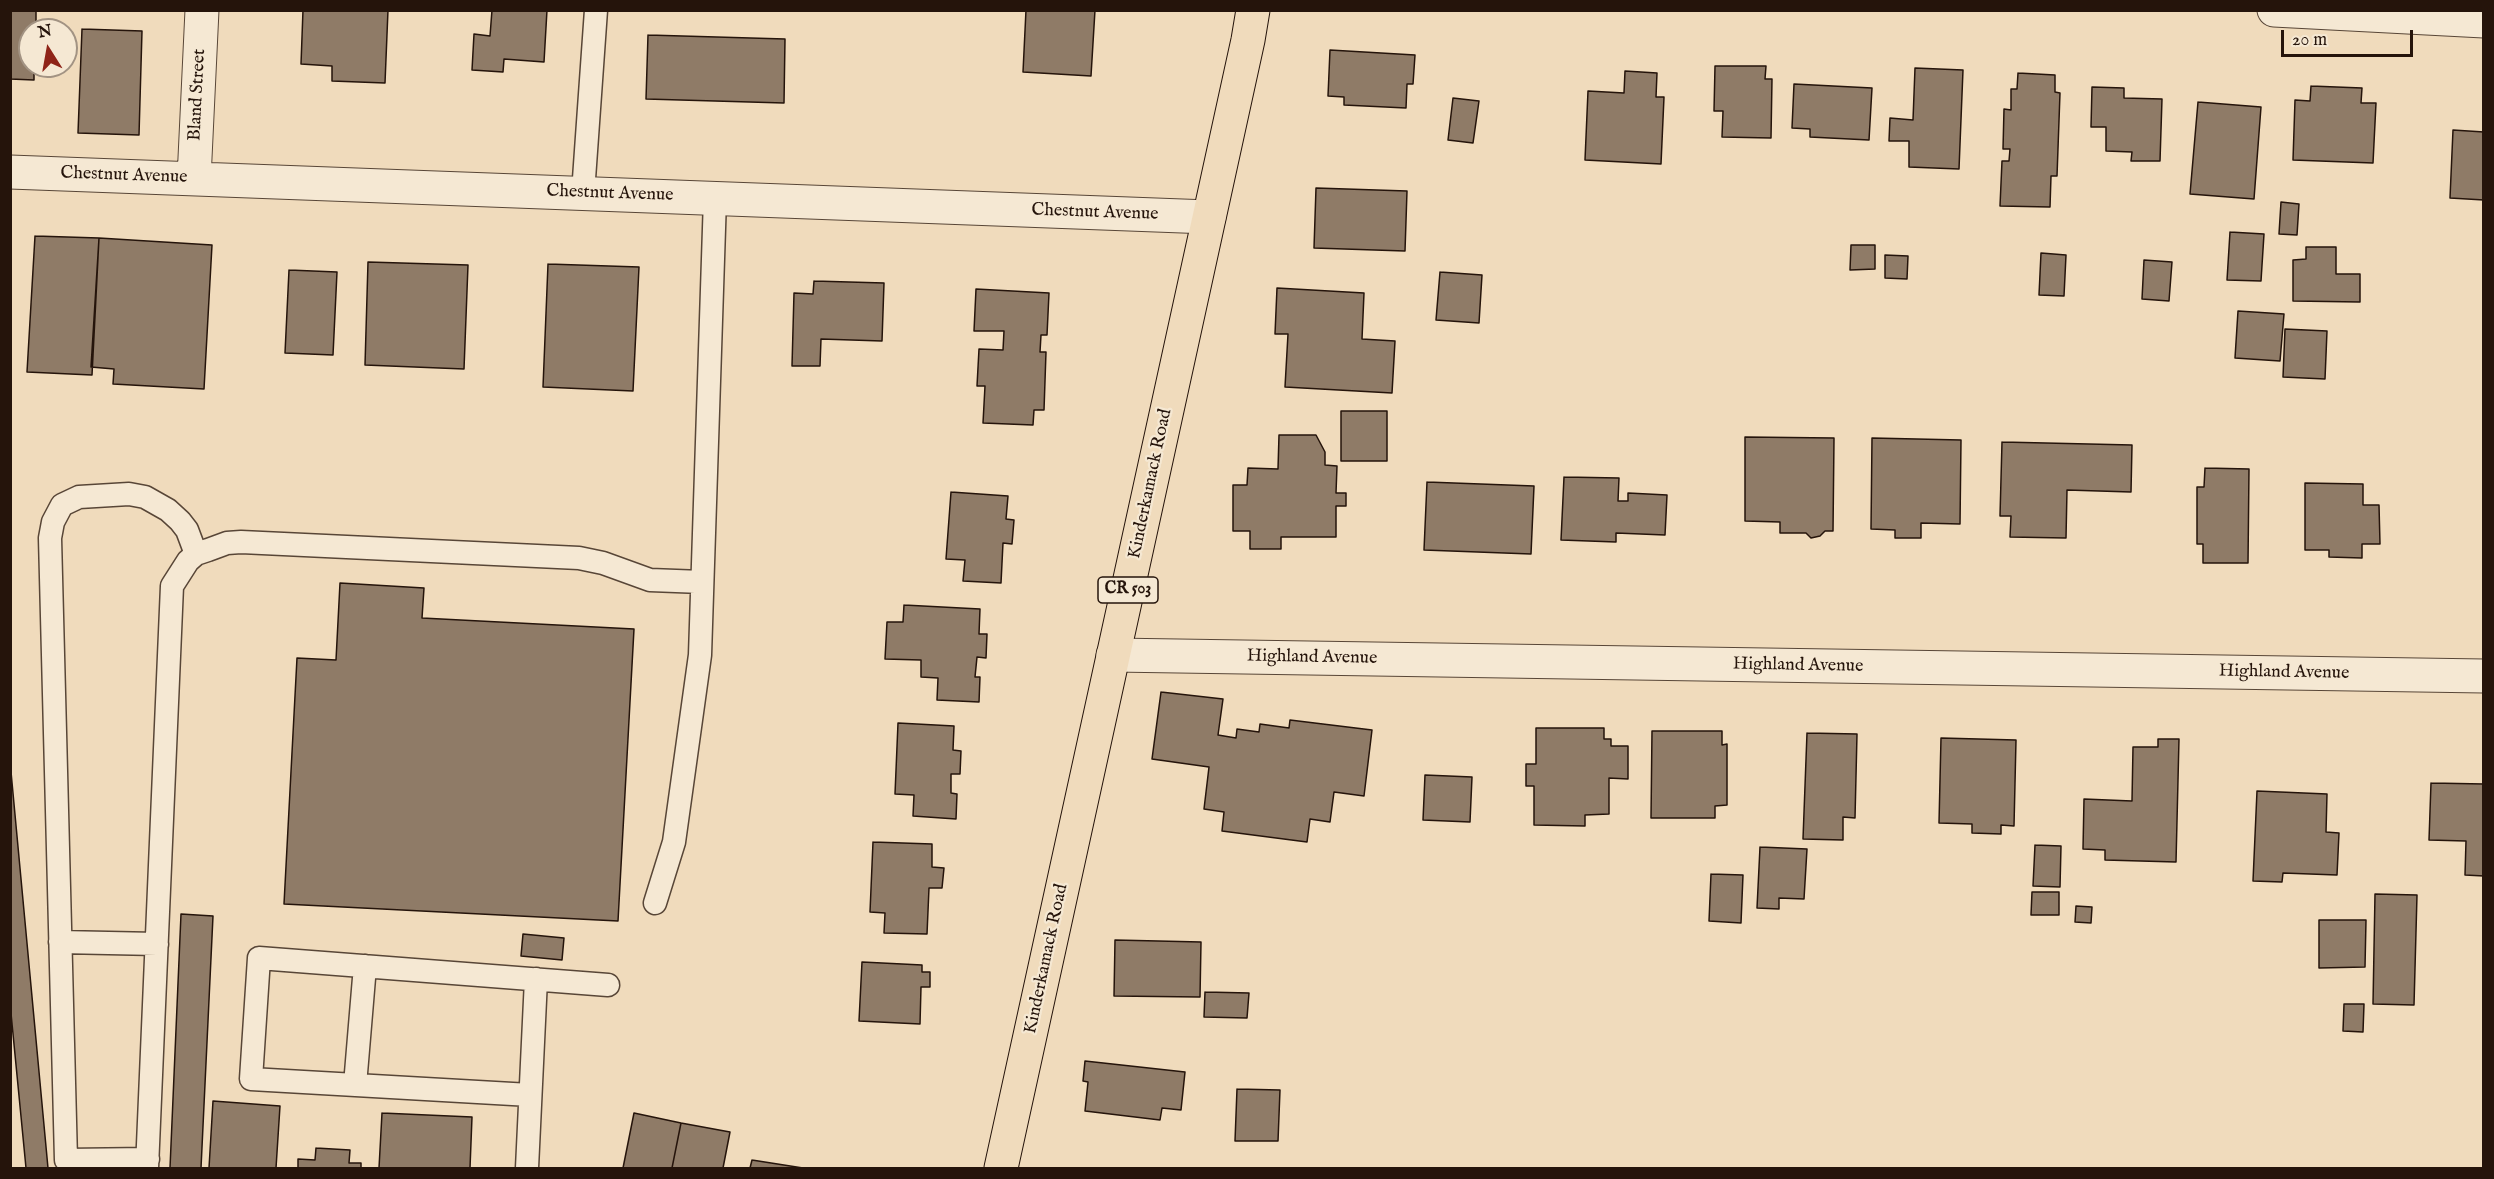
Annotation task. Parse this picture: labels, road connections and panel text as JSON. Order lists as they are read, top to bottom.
{
  "streets": {
    "main road": ["Kinderkamack Road", "CR 503"],
    "street": ["Bland Street", "Chestnut Avenue", "Highland Avenue"]
  },
  "crossings": [
    ["Bland Street", "Chestnut Avenue"],
    ["Chestnut Avenue", "Kinderkamack Road"],
    ["Kinderkamack Road", "Highland Avenue"]
  ],
  "scale_bar": "20 m",
  "north": "top"
}
